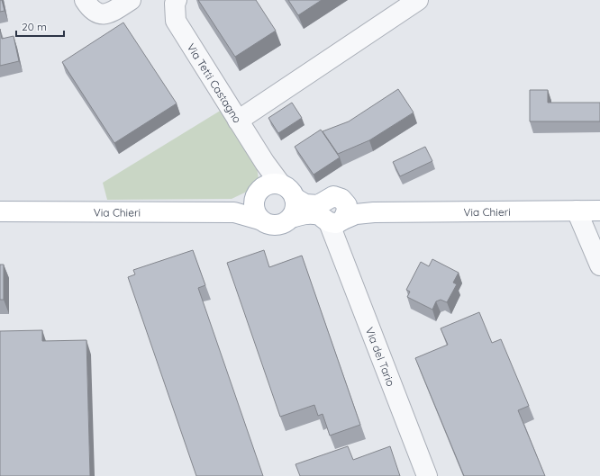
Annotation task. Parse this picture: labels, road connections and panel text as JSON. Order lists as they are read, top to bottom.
{
  "streets": {
    "main road": ["Via Chieri"],
    "street": ["Via Tetti Castagno", "Via del Tario"]
  },
  "crossings": [
    ["Via Tetti Castagno", "Via Chieri"],
    ["Via Chieri", "Via del Tario"]
  ],
  "scale_bar": "20 m"
}
